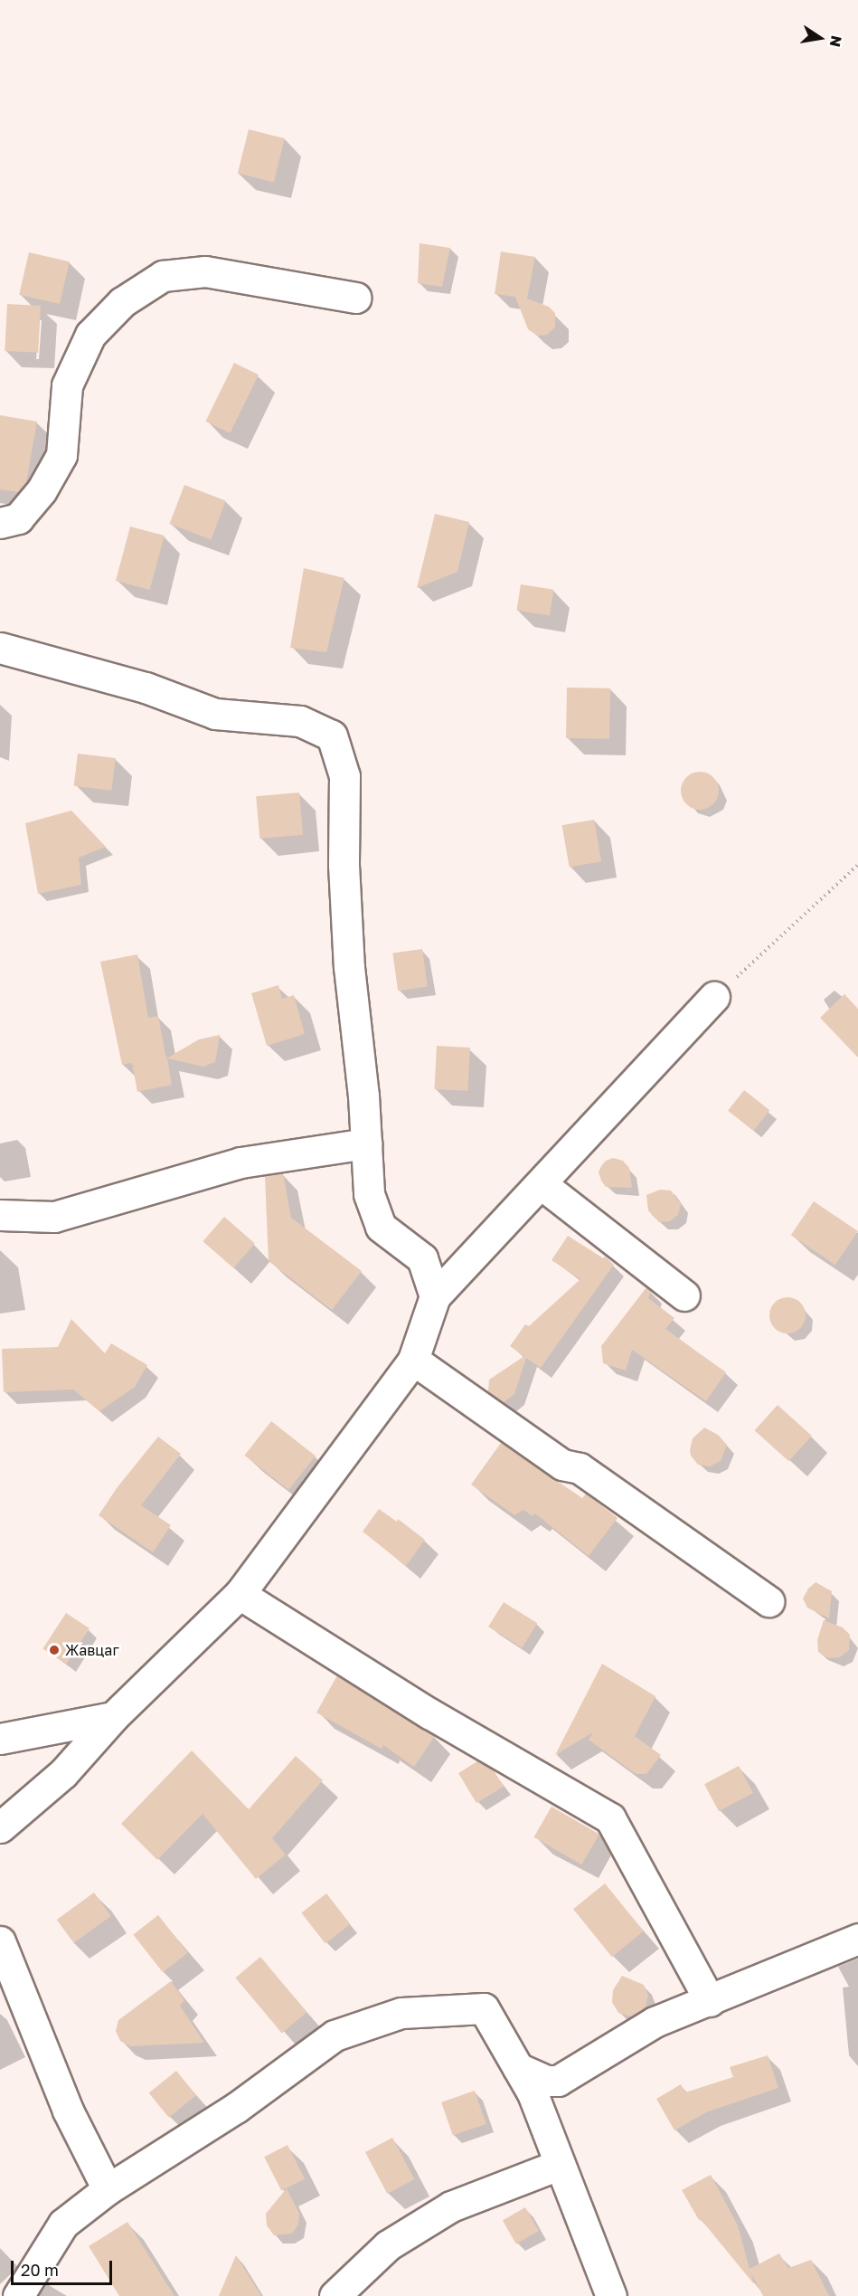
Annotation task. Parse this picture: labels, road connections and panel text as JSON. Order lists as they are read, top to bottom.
{
  "places": ["Жавцаг"],
  "scale_bar": "20 m",
  "north": "right"
}
